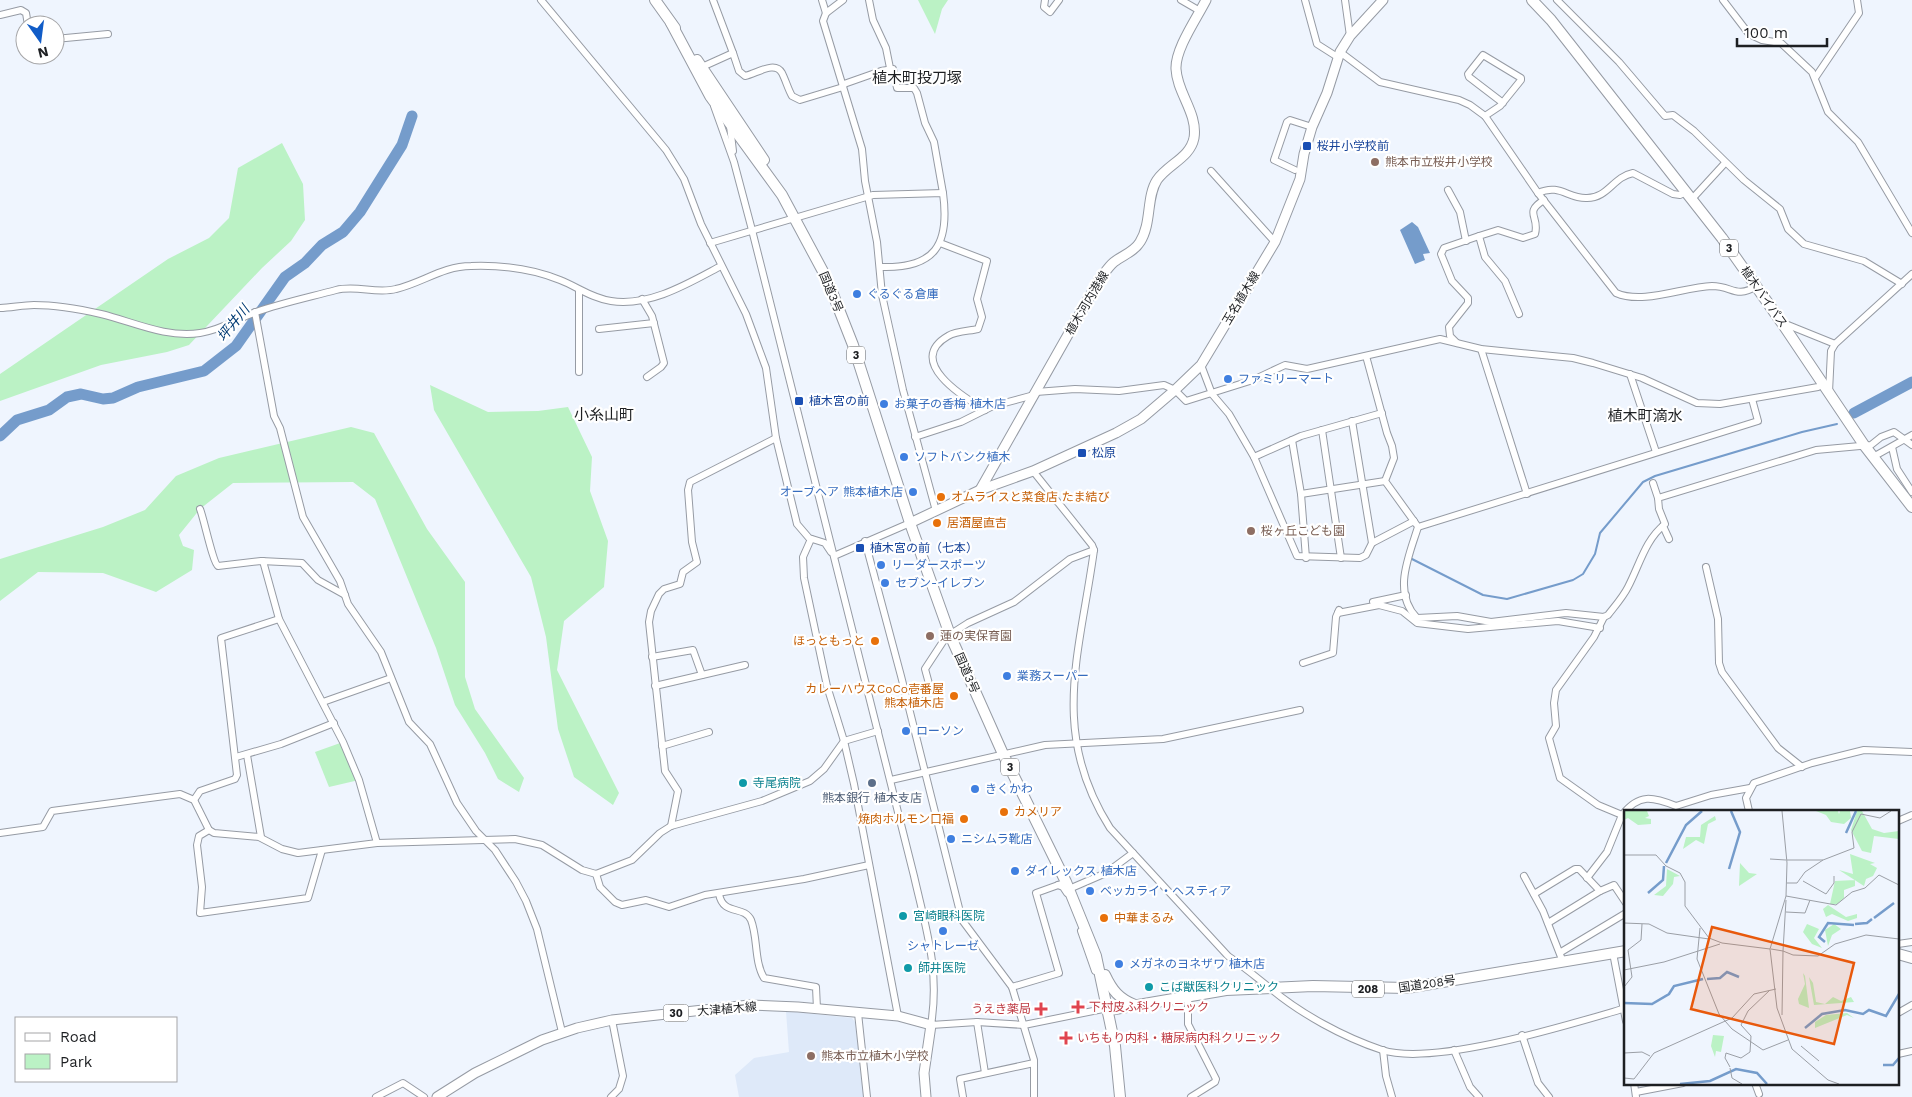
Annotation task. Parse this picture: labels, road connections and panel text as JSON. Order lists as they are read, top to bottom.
{
  "streets": {
    "highway": [
      "3",
      "国道3号",
      "植木バイパス",
      "国道208号",
      "208"
    ],
    "main road": [
      "玉名植木線",
      "植木河内港線",
      "大津植木線",
      "30"
    ]
  },
  "crossings": [
    ["国道3号", "国道208号"],
    ["玉名植木線", "植木河内港線"]
  ],
  "districts": ["植木町投刀塚", "小糸山町", "植木町滴水"],
  "water": ["坪井川"],
  "places": {
    "transit": [
      "桜井小学校前",
      "植木宮の前",
      "松原",
      "植木宮の前（七本）"
    ],
    "other": [
      "熊本市立桜井小学校",
      "ぐるぐる倉庫",
      "ファミリーマート",
      "お菓子の香梅 植木店",
      "ソフトバンク植木",
      "オーブヘア 熊本植木店",
      "オムライスと菜食店 たま結び",
      "居酒屋直吉",
      "桜ヶ丘こども園",
      "リーダースポーツ",
      "セブン-イレブン",
      "蓮の実保育園",
      "ほっともっと",
      "業務スーパー",
      "カレーハウスCoCo壱番屋 熊本植木店",
      "ローソン",
      "寺尾病院",
      "熊本銀行 植木支店",
      "きくかわ",
      "カメリア",
      "焼肉ホルモン口福",
      "ニシムラ靴店",
      "ダイレックス 植木店",
      "ベッカライ・ヘスティア",
      "宮崎眼科医院",
      "中華まるみ",
      "シャトレーゼ",
      "メガネのヨネザワ 植木店",
      "師井医院",
      "こば獣医科クリニック",
      "熊本市立植木小学校"
    ],
    "health": ["下村皮ふ科クリニック", "うえき薬局", "いちもり内科・糖尿病内科クリニック"]
  },
  "legend": ["Road", "Park"],
  "scale_bar": "100 m",
  "north": "bottom"
}
